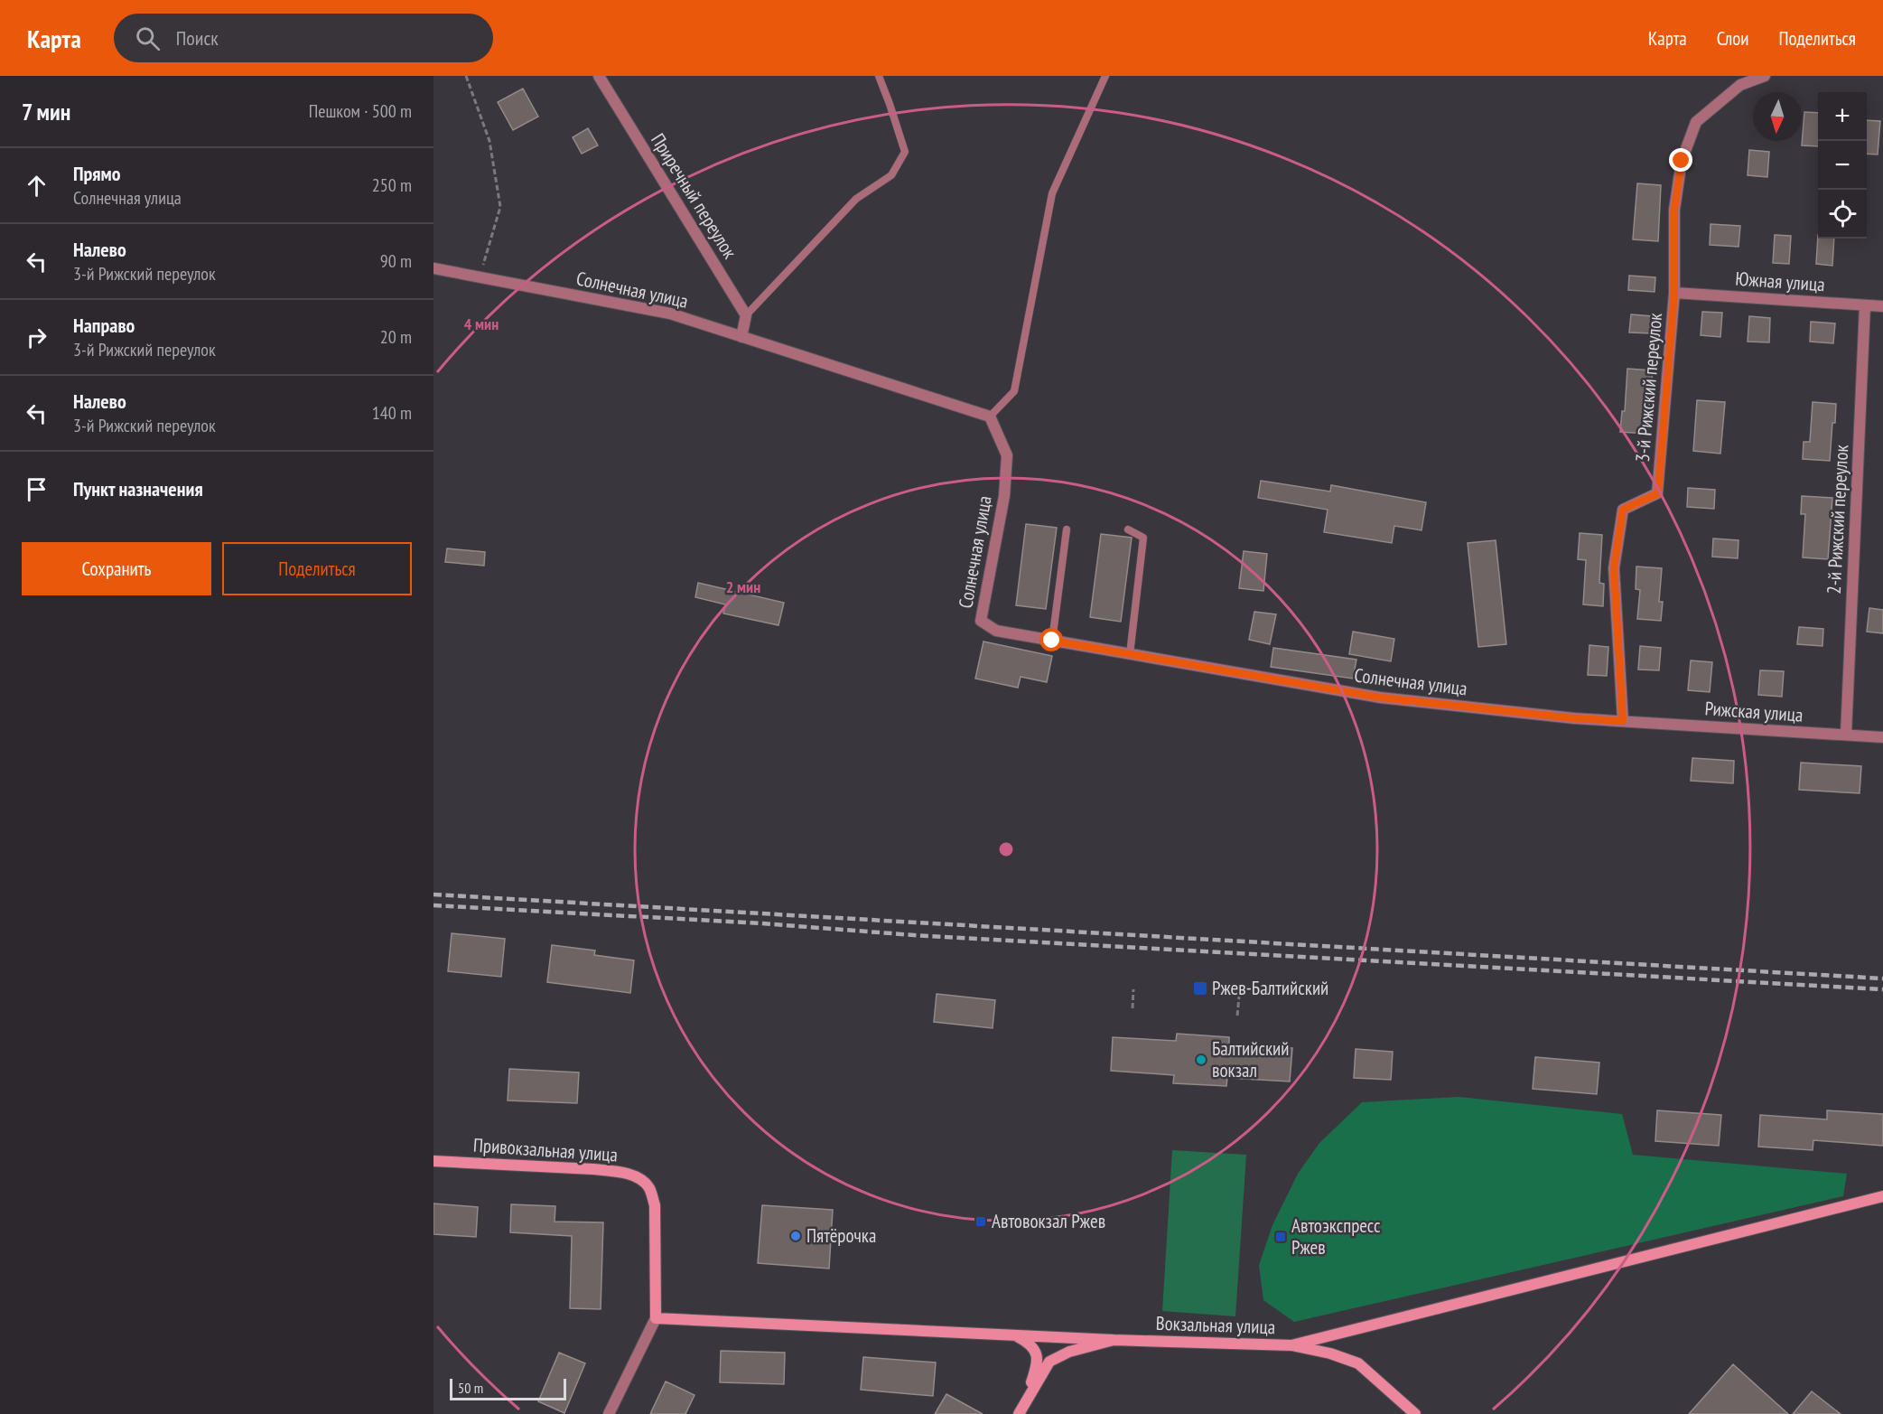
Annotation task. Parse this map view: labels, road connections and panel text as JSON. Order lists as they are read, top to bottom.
{
  "streets": {
    "street": [
      "Приречный переулок",
      "Южная улица",
      "Солнечная улица",
      "3-й Рижский переулок",
      "2-й Рижский переулок",
      "Рижская улица",
      "Привокзальная улица",
      "Вокзальная улица"
    ]
  },
  "crossings": [
    ["Южная улица", "3-й Рижский переулок"],
    ["Южная улица", "2-й Рижский переулок"],
    ["Солнечная улица", "3-й Рижский переулок"],
    ["Солнечная улица", "Рижская улица"],
    ["3-й Рижский переулок", "Рижская улица"],
    ["2-й Рижский переулок", "Рижская улица"]
  ],
  "places": {
    "transit": ["Ржев-Балтийский", "Автовокзал Ржев", "Автоэкспресс Ржев"],
    "other": ["Балтийский вокзал", "Пятёрочка"]
  },
  "scale_bar": "50 m",
  "north": "bottom",
  "page": {
    "header": "Карта",
    "search": "Поиск",
    "nav": ["Карта", "Слои", "Поделиться"],
    "heading": ["7 мин", "Пешком · 500 m"],
    "map_buttons": ["+", "−"],
    "list": [
      ["Прямо", "Солнечная улица", "250 m"],
      ["Налево", "3-й Рижский переулок", "90 m"],
      ["Направо", "3-й Рижский переулок", "20 m"],
      ["Налево", "3-й Рижский переулок", "140 m"],
      "Пункт назначения"
    ],
    "buttons": ["Сохранить", "Поделиться"],
    "scale": "50 m"
  },
  "rings": ["4 мин", "2 мин"]
}
